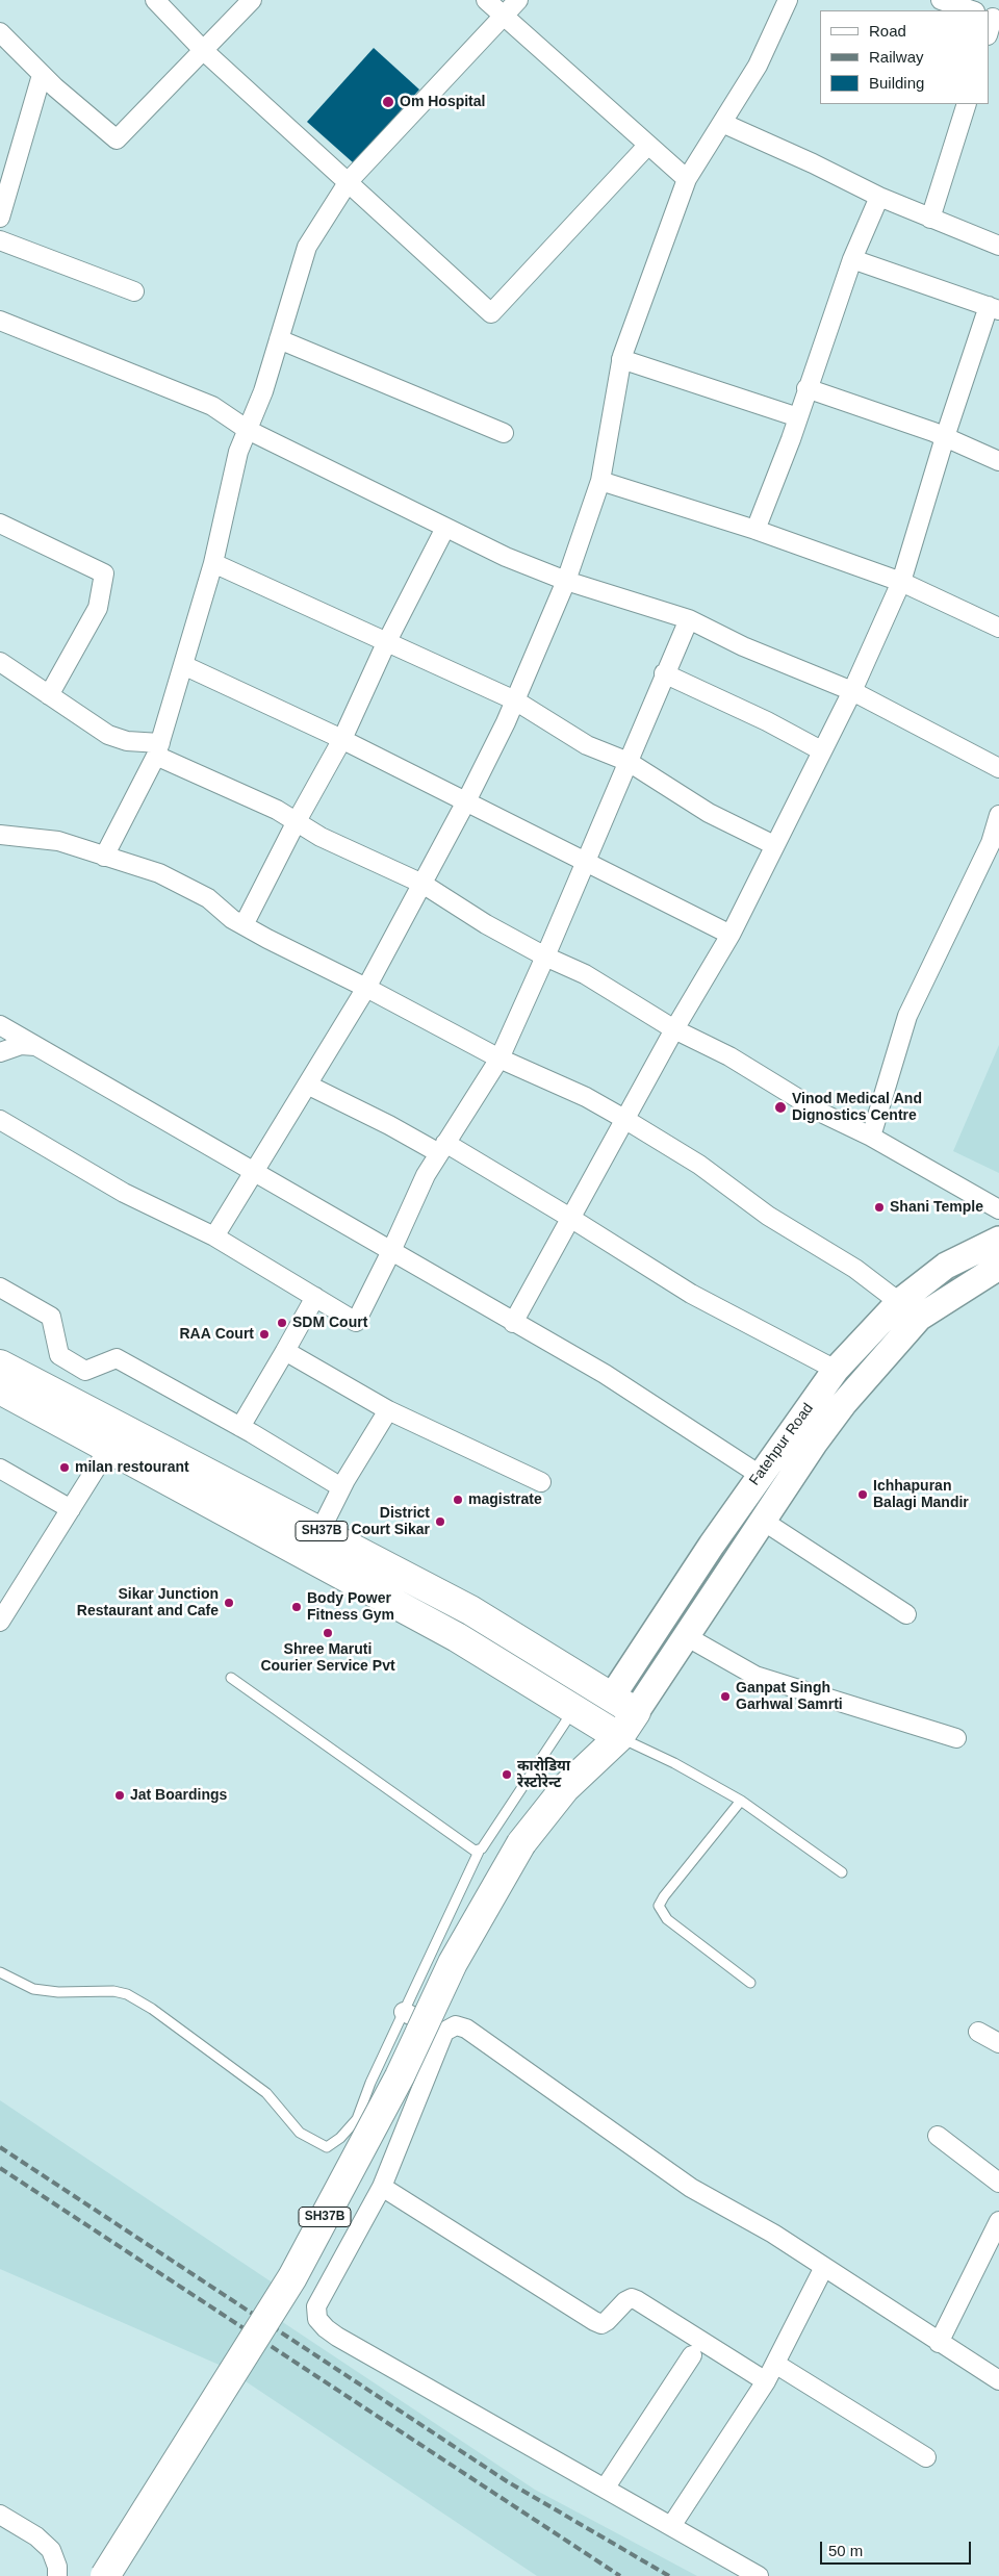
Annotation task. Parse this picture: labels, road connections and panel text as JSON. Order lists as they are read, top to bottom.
{
  "streets": {
    "main road": ["SH37B"],
    "street": ["Fatehpur Road"]
  },
  "crossings": [
    ["Fatehpur Road", "SH37B"]
  ],
  "places": [
    "Om Hospital",
    "Vinod Medical And Dignostics Centre",
    "Shani Temple",
    "SDM Court",
    "RAA Court",
    "milan restourant",
    "Ichhapuran Balagi Mandir",
    "magistrate",
    "District Court Sikar",
    "Sikar Junction Restaurant and Cafe",
    "Body Power Fitness Gym",
    "Shree Maruti Courier Service Pvt",
    "Ganpat Singh Garhwal Samrti",
    "कारोडिया रेस्टोरेन्ट",
    "Jat Boardings"
  ],
  "legend": ["Road", "Railway", "Building"],
  "scale_bar": "50 m"
}
